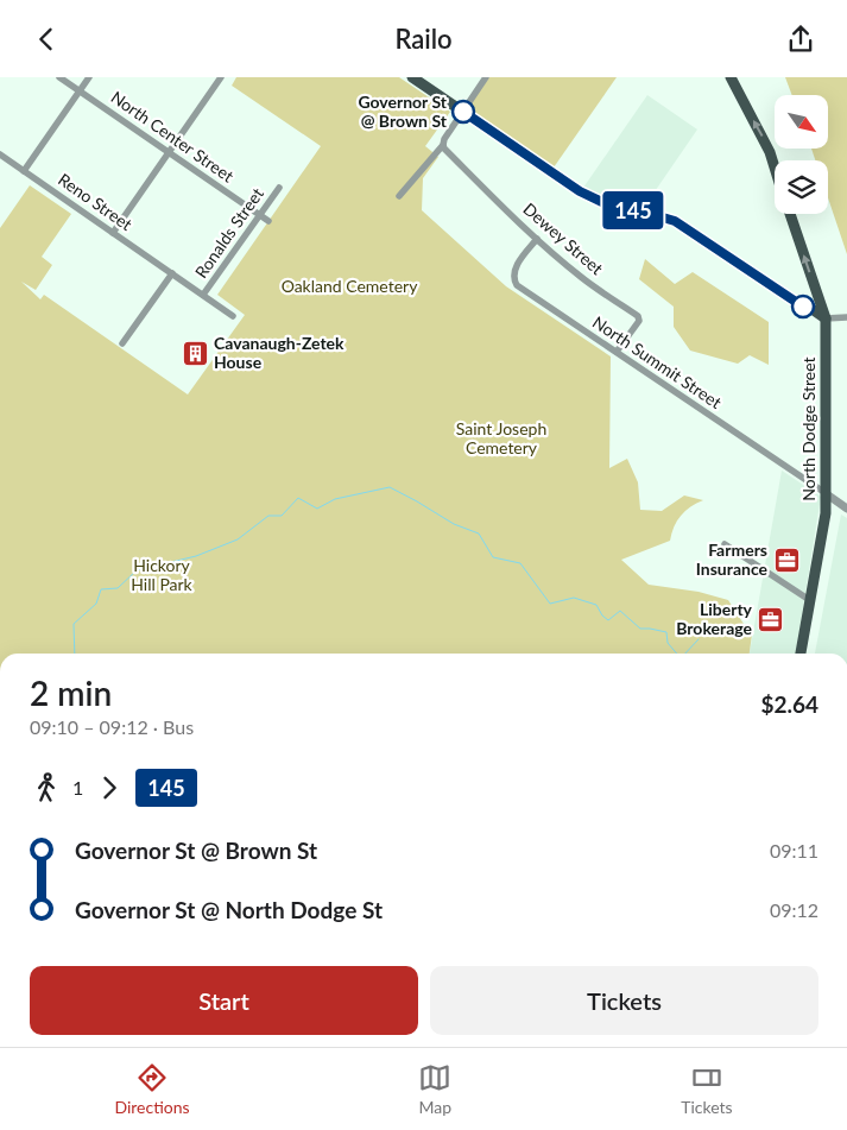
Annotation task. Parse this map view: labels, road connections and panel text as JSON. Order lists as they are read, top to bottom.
{
  "streets": {
    "main road": ["North Dodge Street"],
    "street": [
      "North Center Street",
      "Reno Street",
      "Ronalds Street",
      "Dewey Street",
      "North Summit Street"
    ]
  },
  "crossings": [
    ["North Center Street", "Ronalds Street"],
    ["Reno Street", "Ronalds Street"],
    ["Dewey Street", "North Summit Street"],
    ["North Summit Street", "North Dodge Street"]
  ],
  "parks": ["Oakland Cemetery", "Saint Joseph Cemetery", "Hickory Hill Park"],
  "places": {
    "other": ["Governor St @ Brown St"],
    "building": ["Cavanaugh-Zetek House"],
    "office": ["Farmers Insurance", "Liberty Brokerage"]
  },
  "lines": ["bus line 145"],
  "north": "bottom right",
  "page": {
    "header": "Railo",
    "on_map": "145",
    "heading": ["2 min", "09:10 – 09:12 · Bus", "$2.64"],
    "legs": ["1", "145"],
    "list": [
      {
        "name": "Governor St @ Brown St",
        "value": "09:11"
      },
      {
        "name": "Governor St @ North Dodge St",
        "value": "09:12"
      }
    ],
    "buttons": ["Start", "Tickets"],
    "tabs": ["Directions", "Map", "Tickets"]
  }
}
